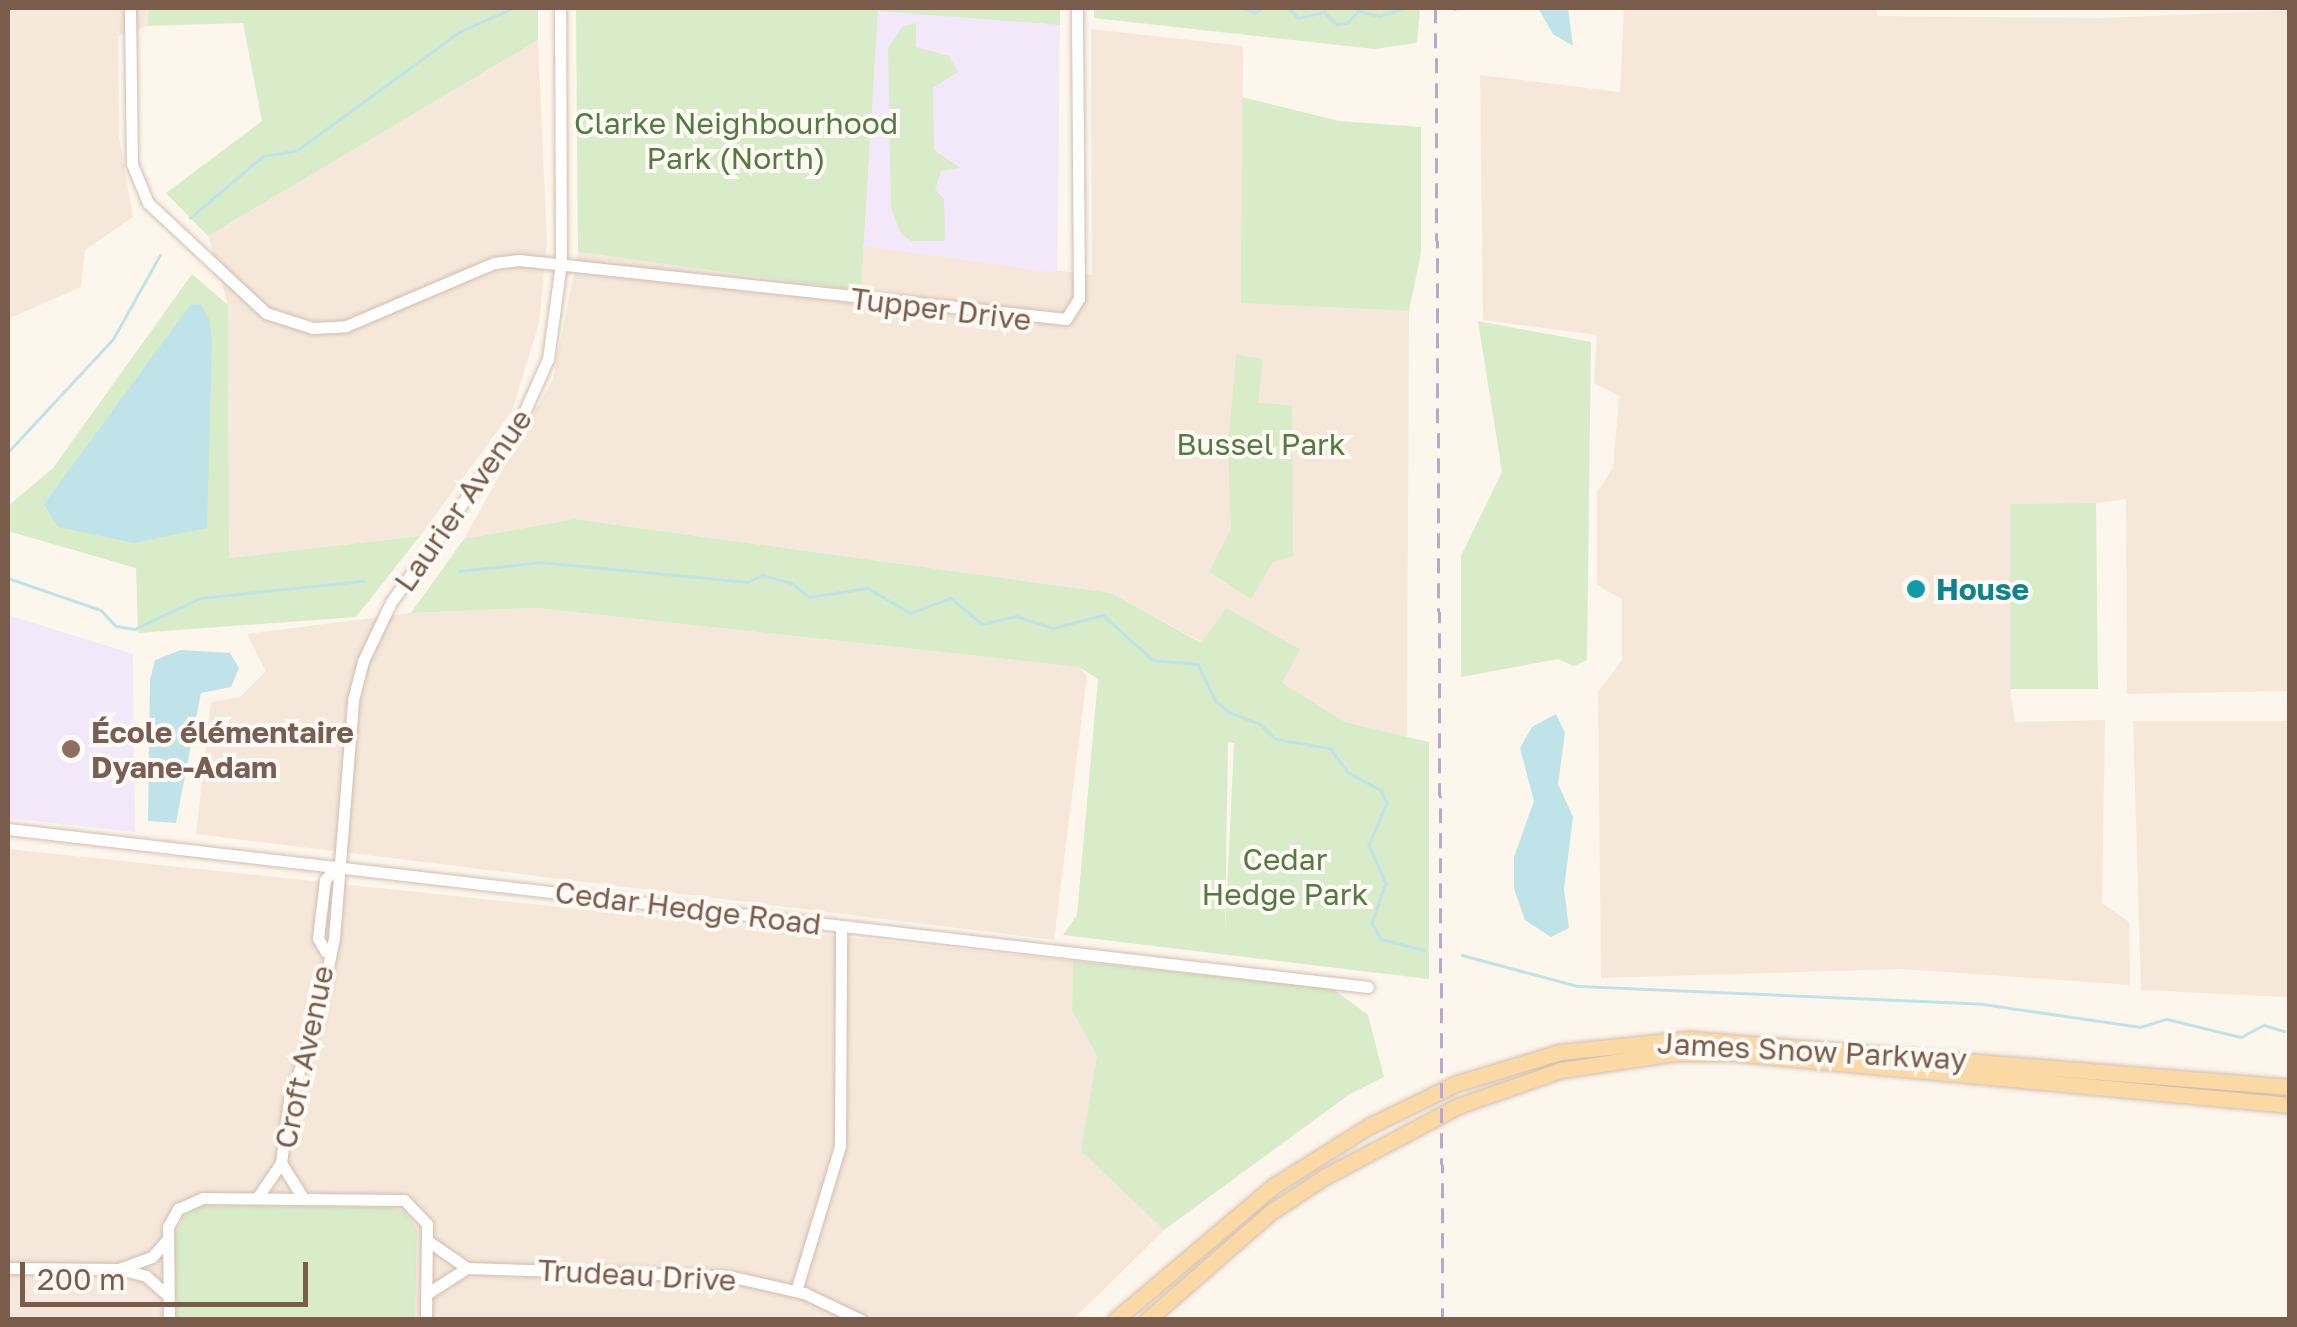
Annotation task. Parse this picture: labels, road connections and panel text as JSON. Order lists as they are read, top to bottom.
{
  "streets": {
    "main road": ["James Snow Parkway"],
    "street": [
      "Tupper Drive",
      "Laurier Avenue",
      "Cedar Hedge Road",
      "Croft Avenue",
      "Trudeau Drive"
    ]
  },
  "crossings": [
    ["Tupper Drive", "Laurier Avenue"],
    ["Laurier Avenue", "Cedar Hedge Road"],
    ["Laurier Avenue", "Croft Avenue"],
    ["Cedar Hedge Road", "Croft Avenue"]
  ],
  "parks": ["Clarke Neighbourhood Park (North)", "Bussel Park", "Cedar Hedge Park"],
  "places": ["House", "École élémentaire Dyane-Adam"],
  "scale_bar": "200 m"
}
